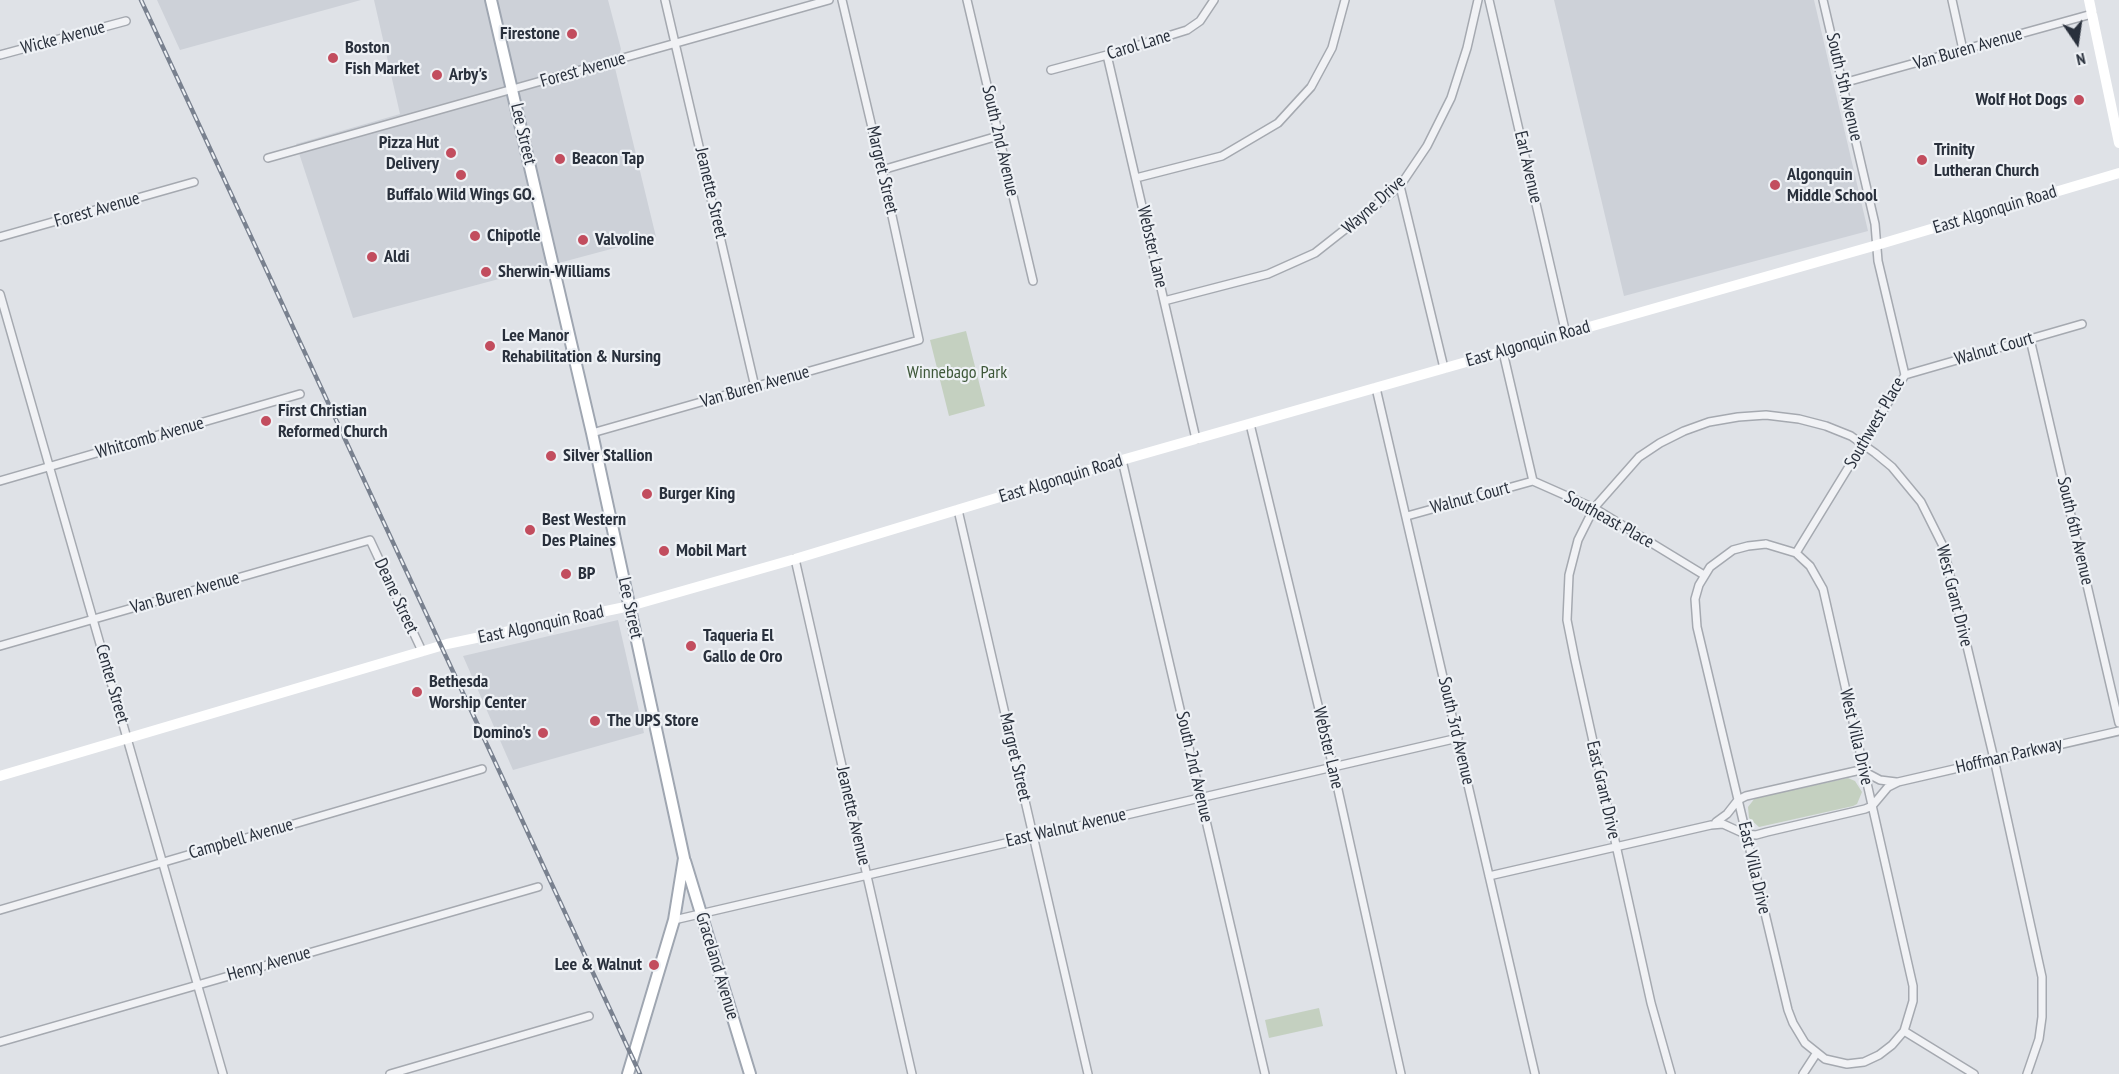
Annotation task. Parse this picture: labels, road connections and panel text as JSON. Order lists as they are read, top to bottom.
{
  "streets": {
    "street": [
      "Wicke Avenue",
      "Carol Lane",
      "Van Buren Avenue",
      "Forest Avenue",
      "South 5th Avenue",
      "Lee Street",
      "South 2nd Avenue",
      "Earl Avenue",
      "Margret Street",
      "Jeanette Street",
      "Wayne Drive",
      "East Algonquin Road",
      "Webster Lane",
      "Walnut Court",
      "Southwest Place",
      "Whitcomb Avenue",
      "Southeast Place",
      "South 6th Avenue",
      "Deane Street",
      "West Grant Drive",
      "Center Street",
      "South 3rd Avenue",
      "West Villa Drive",
      "Hoffman Parkway",
      "East Grant Drive",
      "Jeanette Avenue",
      "East Walnut Avenue",
      "Campbell Avenue",
      "East Villa Drive",
      "Henry Avenue",
      "Graceland Avenue"
    ]
  },
  "crossings": [
    ["Carol Lane", "Webster Lane"],
    ["Van Buren Avenue", "South 5th Avenue"],
    ["Van Buren Avenue", "Lee Street"],
    ["Van Buren Avenue", "Margret Street"],
    ["Van Buren Avenue", "Jeanette Street"],
    ["Van Buren Avenue", "Deane Street"],
    ["Van Buren Avenue", "Center Street"],
    ["Forest Avenue", "Lee Street"],
    ["Forest Avenue", "Jeanette Street"],
    ["South 5th Avenue", "East Algonquin Road"],
    ["South 5th Avenue", "Southwest Place"],
    ["Lee Street", "East Algonquin Road"],
    ["Lee Street", "East Walnut Avenue"],
    ["Lee Street", "Graceland Avenue"],
    ["South 2nd Avenue", "East Algonquin Road"],
    ["South 2nd Avenue", "East Walnut Avenue"],
    ["Earl Avenue", "East Algonquin Road"],
    ["Margret Street", "East Algonquin Road"],
    ["Margret Street", "East Walnut Avenue"],
    ["Wayne Drive", "Webster Lane"],
    ["East Algonquin Road", "Webster Lane"],
    ["East Algonquin Road", "Southwest Place"],
    ["East Algonquin Road", "Deane Street"],
    ["East Algonquin Road", "Center Street"],
    ["East Algonquin Road", "South 3rd Avenue"],
    ["East Algonquin Road", "Jeanette Avenue"],
    ["Webster Lane", "East Walnut Avenue"],
    ["Walnut Court", "Southwest Place"],
    ["Walnut Court", "Southeast Place"],
    ["Walnut Court", "South 6th Avenue"],
    ["Walnut Court", "South 3rd Avenue"],
    ["Southwest Place", "West Grant Drive"],
    ["Southwest Place", "West Villa Drive"],
    ["Whitcomb Avenue", "Center Street"],
    ["Southeast Place", "West Grant Drive"],
    ["Southeast Place", "East Grant Drive"],
    ["Southeast Place", "East Villa Drive"],
    ["West Grant Drive", "Hoffman Parkway"],
    ["West Grant Drive", "East Grant Drive"],
    ["Center Street", "Campbell Avenue"],
    ["Center Street", "Henry Avenue"],
    ["South 3rd Avenue", "East Walnut Avenue"],
    ["West Villa Drive", "Hoffman Parkway"],
    ["Jeanette Avenue", "East Walnut Avenue"],
    ["East Walnut Avenue", "Graceland Avenue"]
  ],
  "parks": ["Winnebago Park"],
  "places": [
    "Firestone",
    "Boston Fish Market",
    "Arby's",
    "Wolf Hot Dogs",
    "Pizza Hut Delivery",
    "Beacon Tap",
    "Trinity Lutheran Church",
    "Buffalo Wild Wings GO.",
    "Algonquin Middle School",
    "Chipotle",
    "Valvoline",
    "Aldi",
    "Sherwin-Williams",
    "Lee Manor Rehabilitation & Nursing",
    "First Christian Reformed Church",
    "Silver Stallion",
    "Burger King",
    "Best Western Des Plaines",
    "Mobil Mart",
    "BP",
    "Taqueria El Gallo de Oro",
    "Bethesda Worship Center",
    "The UPS Store",
    "Domino's",
    "Lee & Walnut"
  ],
  "north": "bottom"
}
